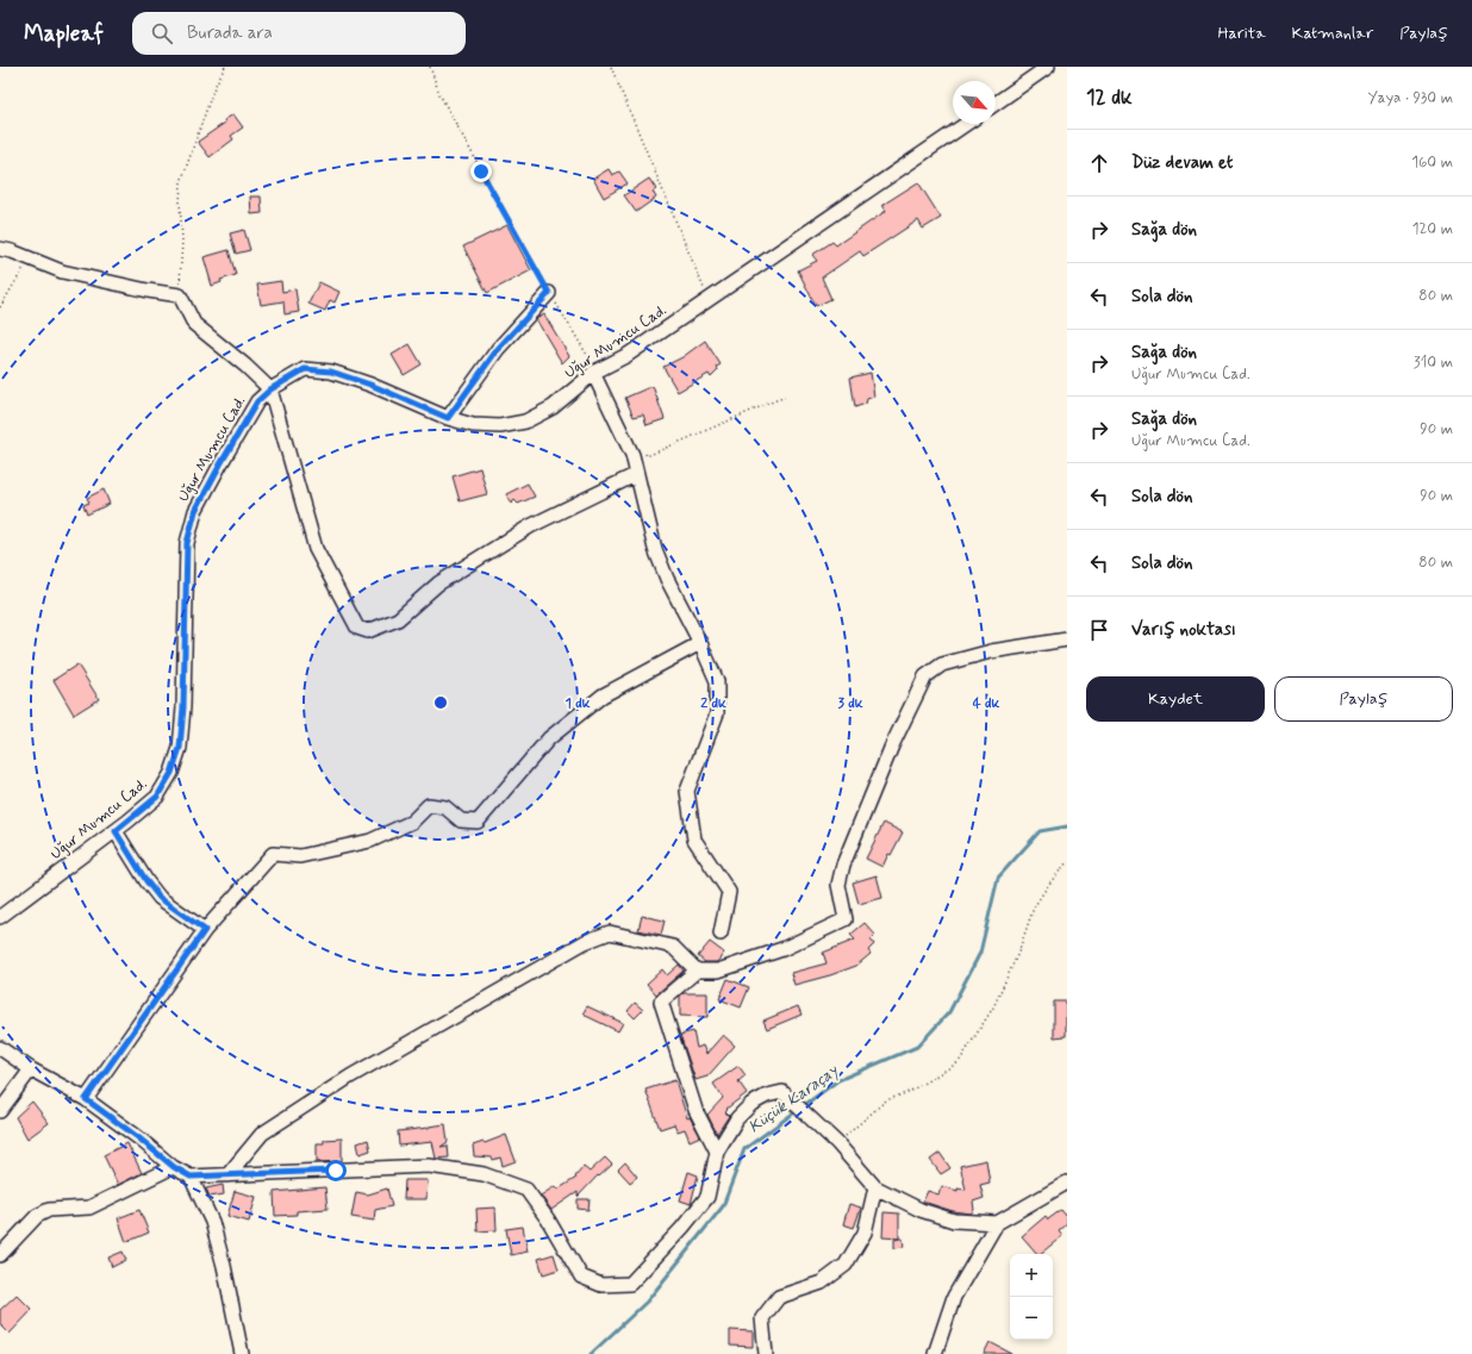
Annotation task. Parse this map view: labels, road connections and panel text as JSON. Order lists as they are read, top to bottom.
{
  "streets": {
    "street": ["Uğur Mumcu Cad."]
  },
  "water": ["Küçük Karaçay"],
  "north": "bottom right",
  "page": {
    "header": "Mapleaf",
    "search": "Burada ara",
    "nav": ["Harita", "Katmanlar", "Paylaş"],
    "heading": ["12 dk", "Yaya · 930 m"],
    "list": [
      ["Düz devam et", "160 m"],
      ["Sağa dön", "120 m"],
      ["Sola dön", "80 m"],
      ["Sağa dön", "Uğur Mumcu Cad.", "310 m"],
      ["Sağa dön", "Uğur Mumcu Cad.", "90 m"],
      ["Sola dön", "90 m"],
      ["Sola dön", "80 m"],
      "Varış noktası"
    ],
    "buttons": ["Kaydet", "Paylaş"],
    "map_buttons": ["+", "−"]
  },
  "rings": [
    "1 dk",
    "2 dk",
    "3 dk",
    "4 dk"
  ]
}
